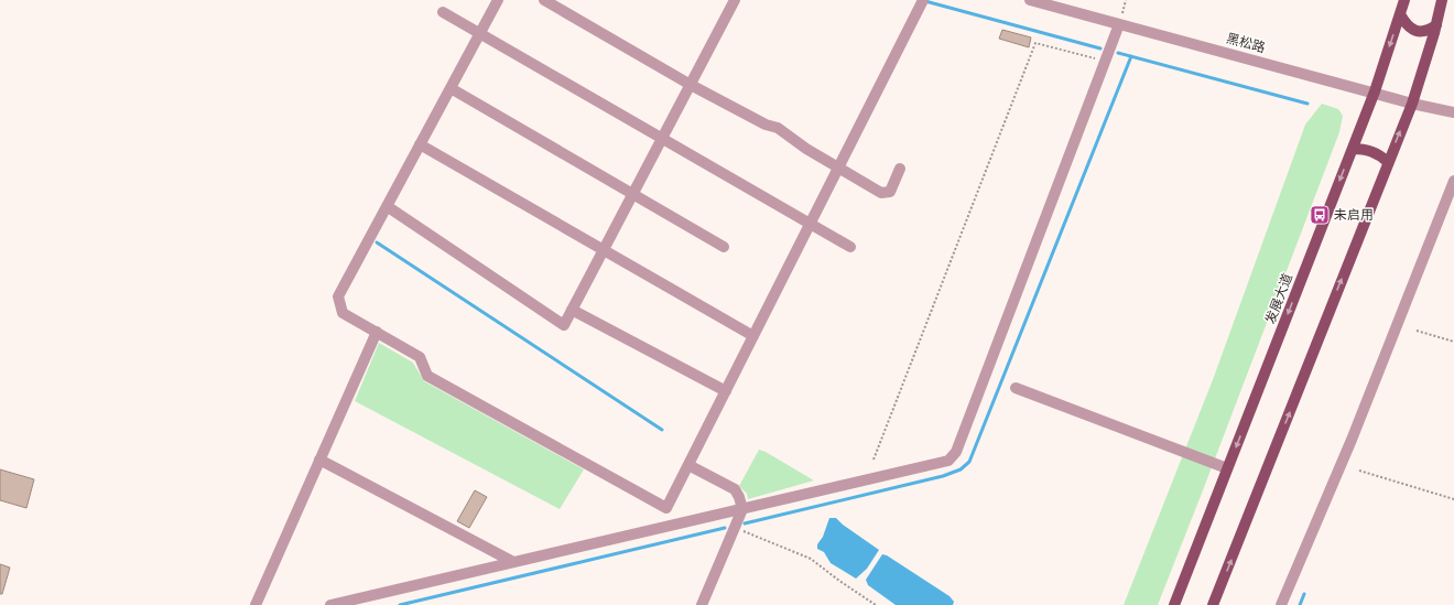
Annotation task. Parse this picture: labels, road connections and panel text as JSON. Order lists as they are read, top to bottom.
{
  "streets": {
    "main road": ["发展大道"],
    "street": ["黑松路"]
  },
  "crossings": [
    ["黑松路", "发展大道"]
  ],
  "places": {
    "bus stop": ["未启用"]
  }
}
